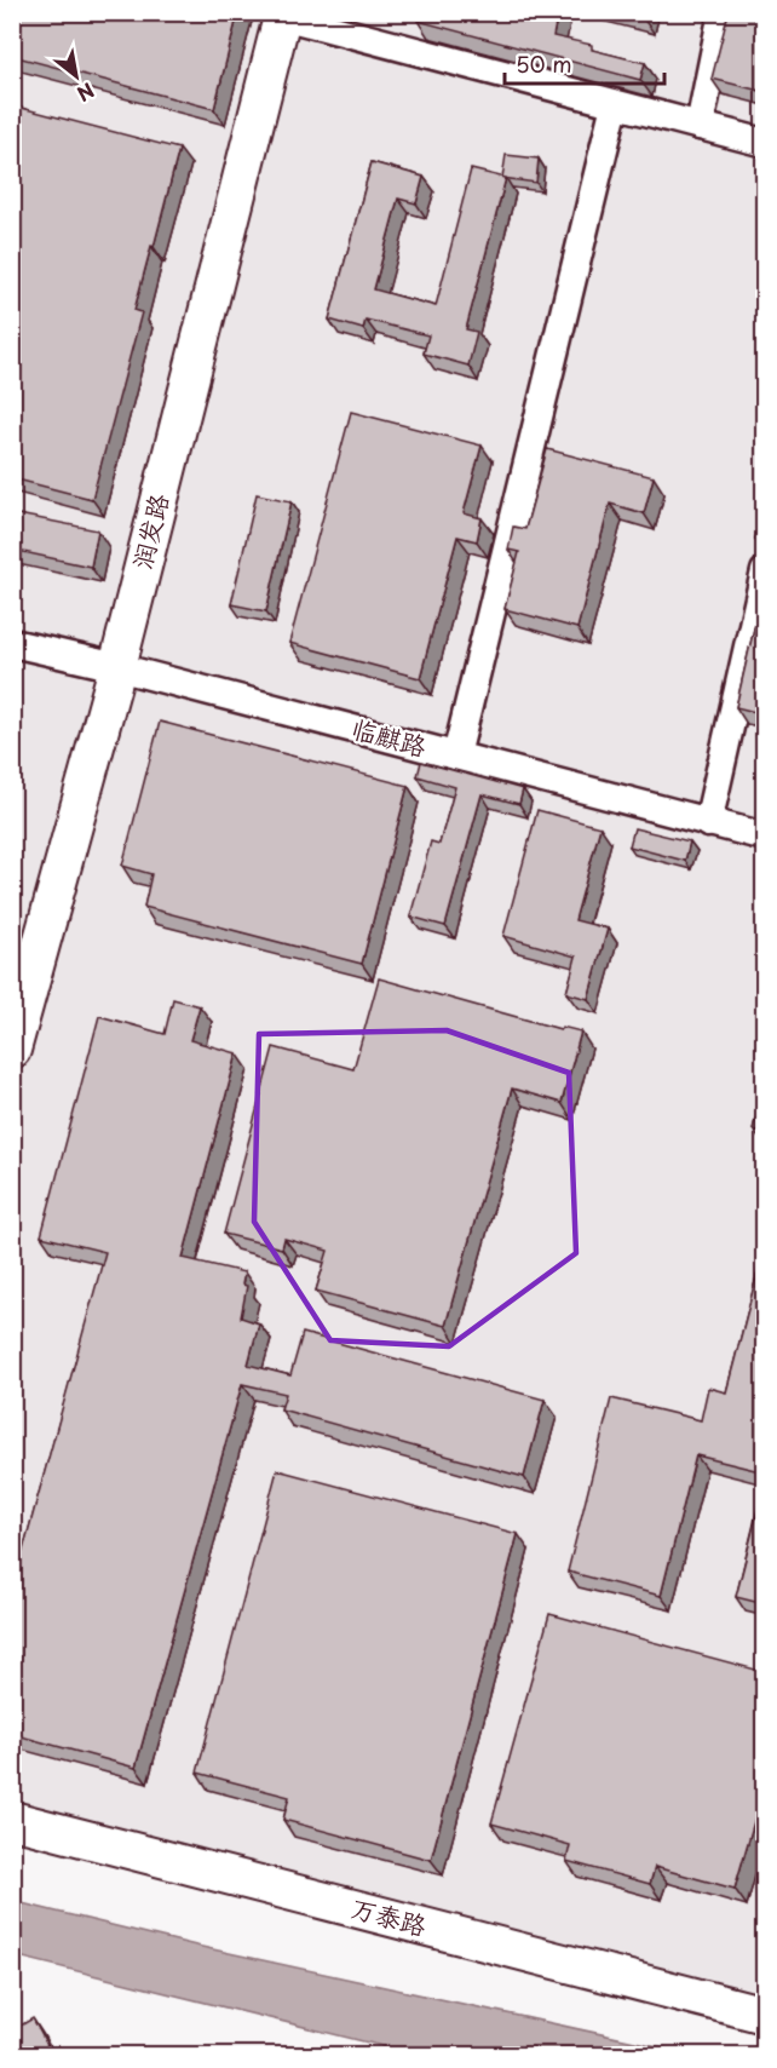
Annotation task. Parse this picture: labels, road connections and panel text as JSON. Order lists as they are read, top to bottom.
{
  "streets": {
    "main road": ["润发路", "万泰路"],
    "street": ["临麒路"]
  },
  "crossings": [
    ["润发路", "临麒路"]
  ],
  "scale_bar": "50 m",
  "north": "bottom right"
}
